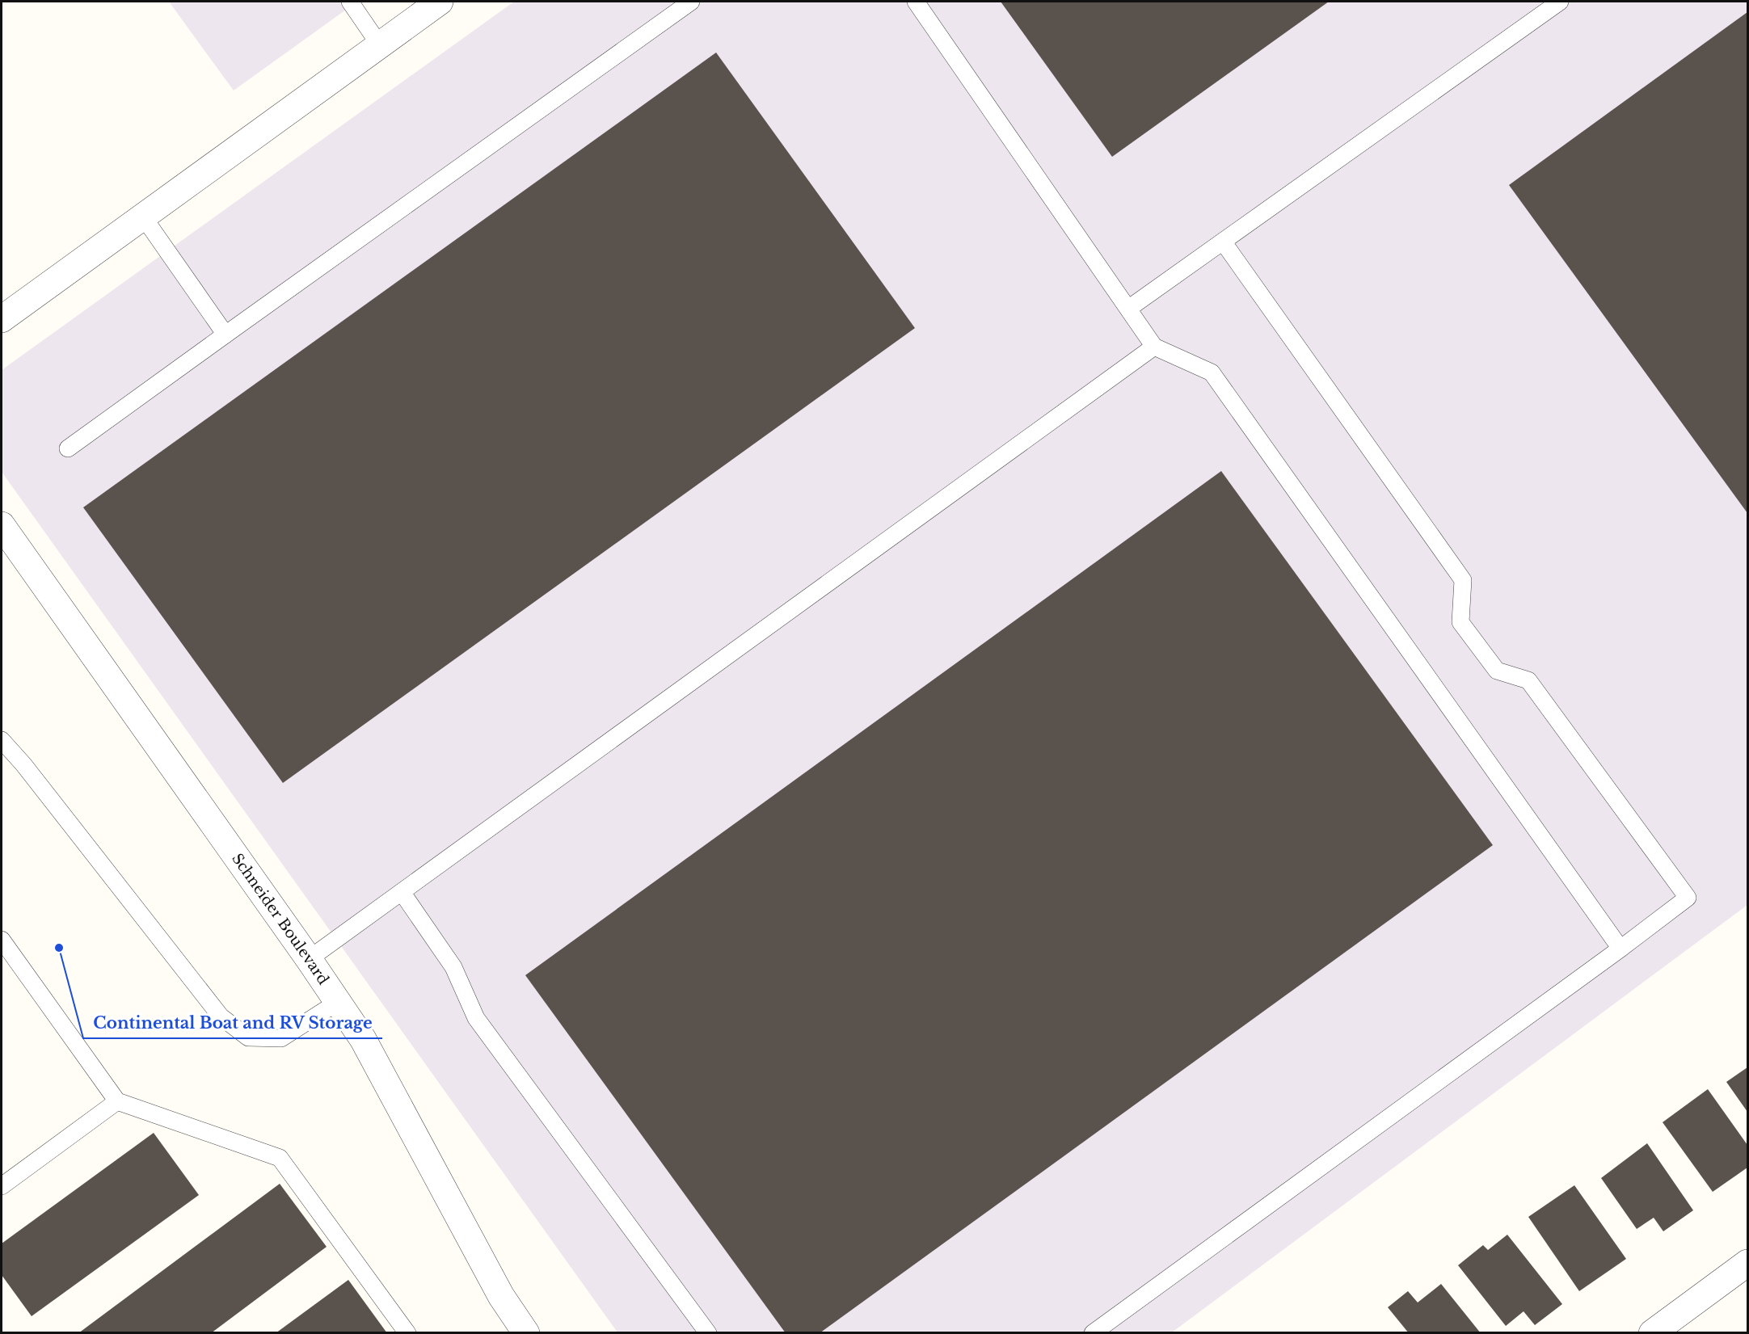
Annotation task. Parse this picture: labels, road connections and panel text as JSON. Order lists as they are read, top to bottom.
{
  "streets": {
    "street": ["Schneider Boulevard"]
  },
  "places": ["Continental Boat and RV Storage"]
}
